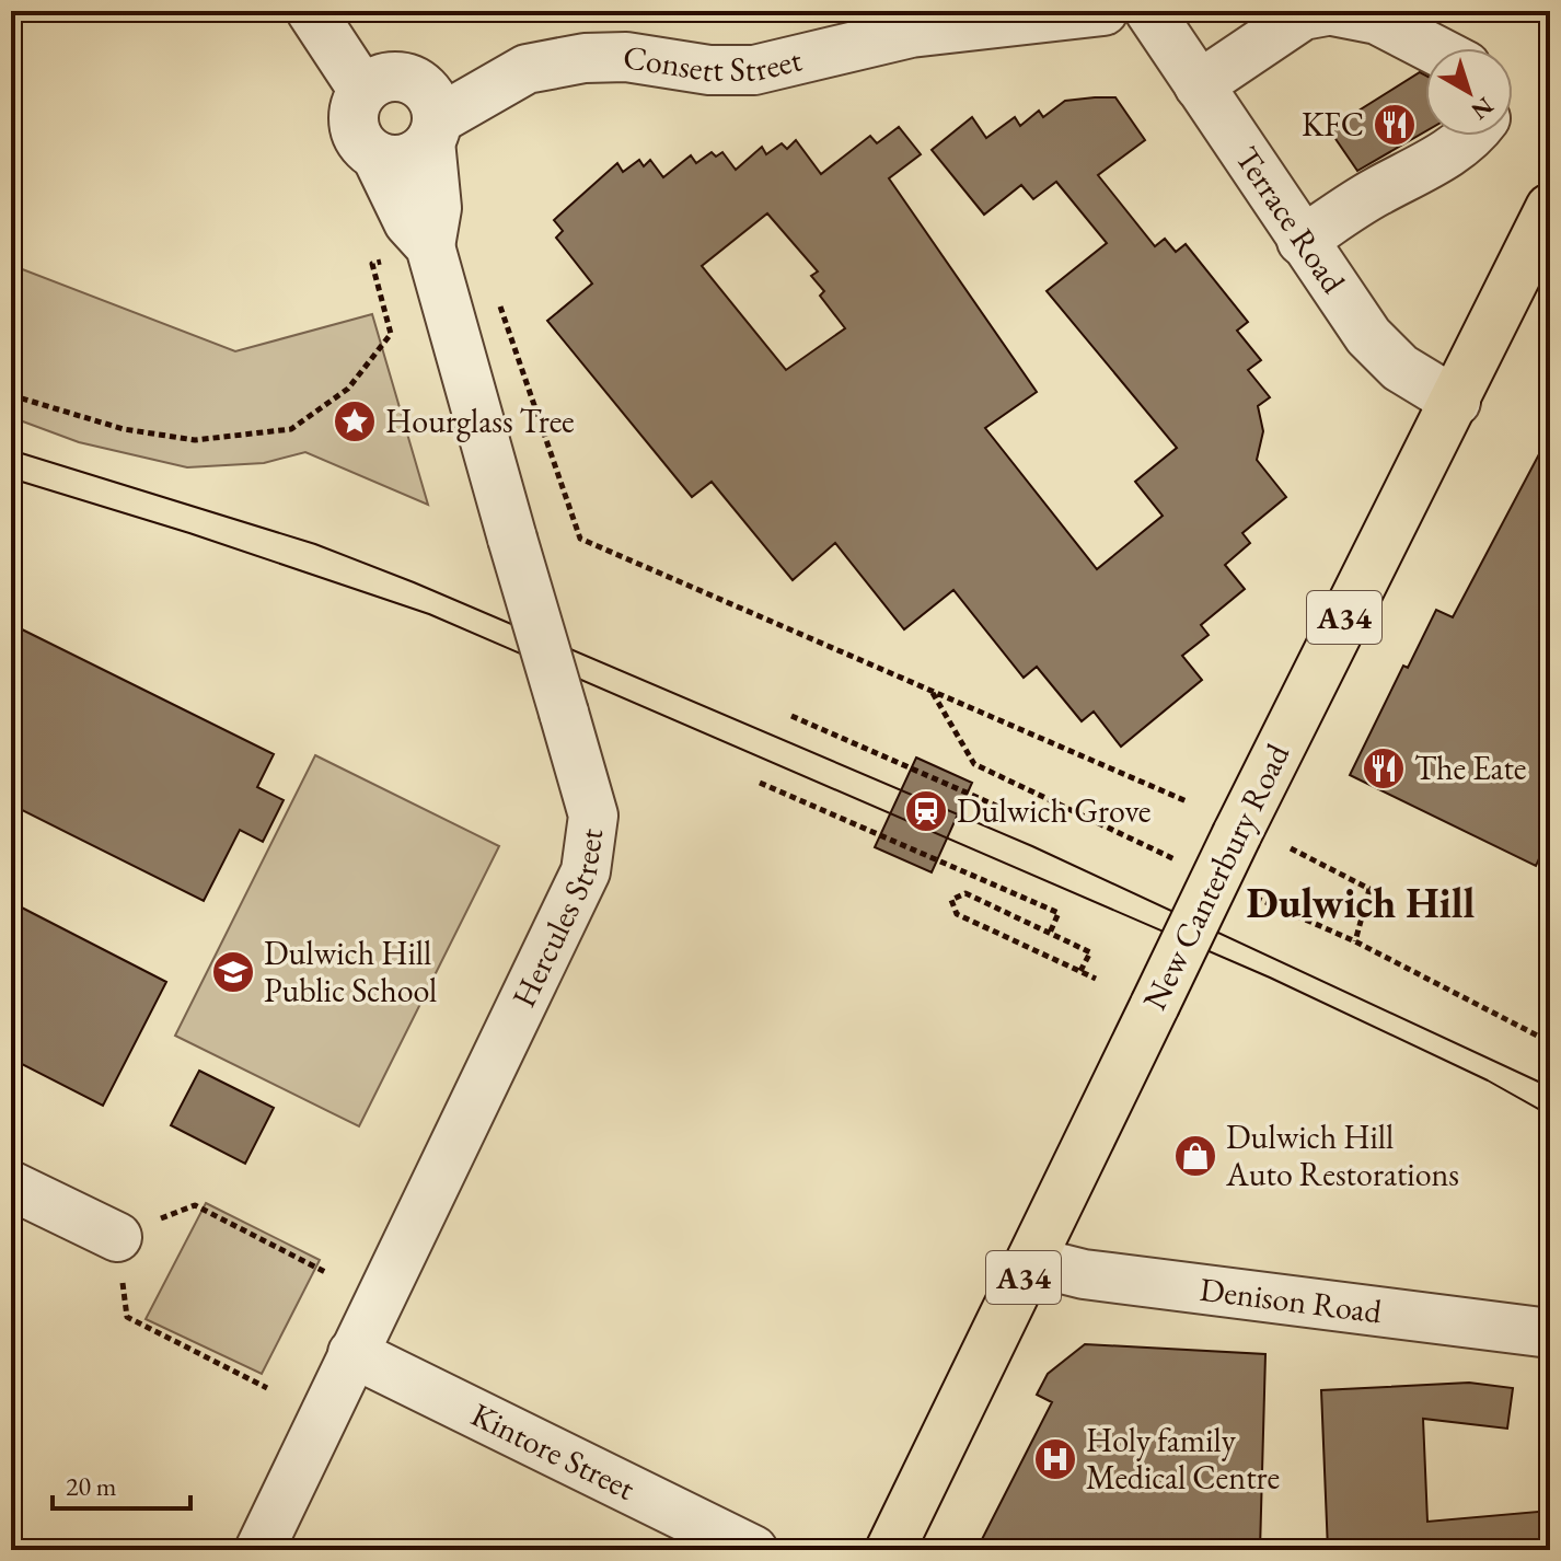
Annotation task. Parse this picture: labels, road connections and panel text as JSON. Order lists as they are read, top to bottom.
{
  "streets": {
    "highway": ["A34", "New Canterbury Road"],
    "street": [
      "Consett Street",
      "Terrace Road",
      "Hercules Street",
      "Denison Road",
      "Kintore Street"
    ]
  },
  "crossings": [
    ["Terrace Road", "New Canterbury Road"],
    ["New Canterbury Road", "Denison Road"],
    ["Hercules Street", "Kintore Street"]
  ],
  "districts": ["Dulwich Hill"],
  "places": {
    "restaurant": ["KFC", "The Eate"],
    "place": ["Hourglass Tree"],
    "station": ["Dulwich Grove"],
    "school or university": ["Dulwich Hill Public School"],
    "shop": ["Dulwich Hill Auto Restorations"],
    "hospital": ["Holy family Medical Centre"]
  },
  "scale_bar": "20 m",
  "north": "bottom right"
}
